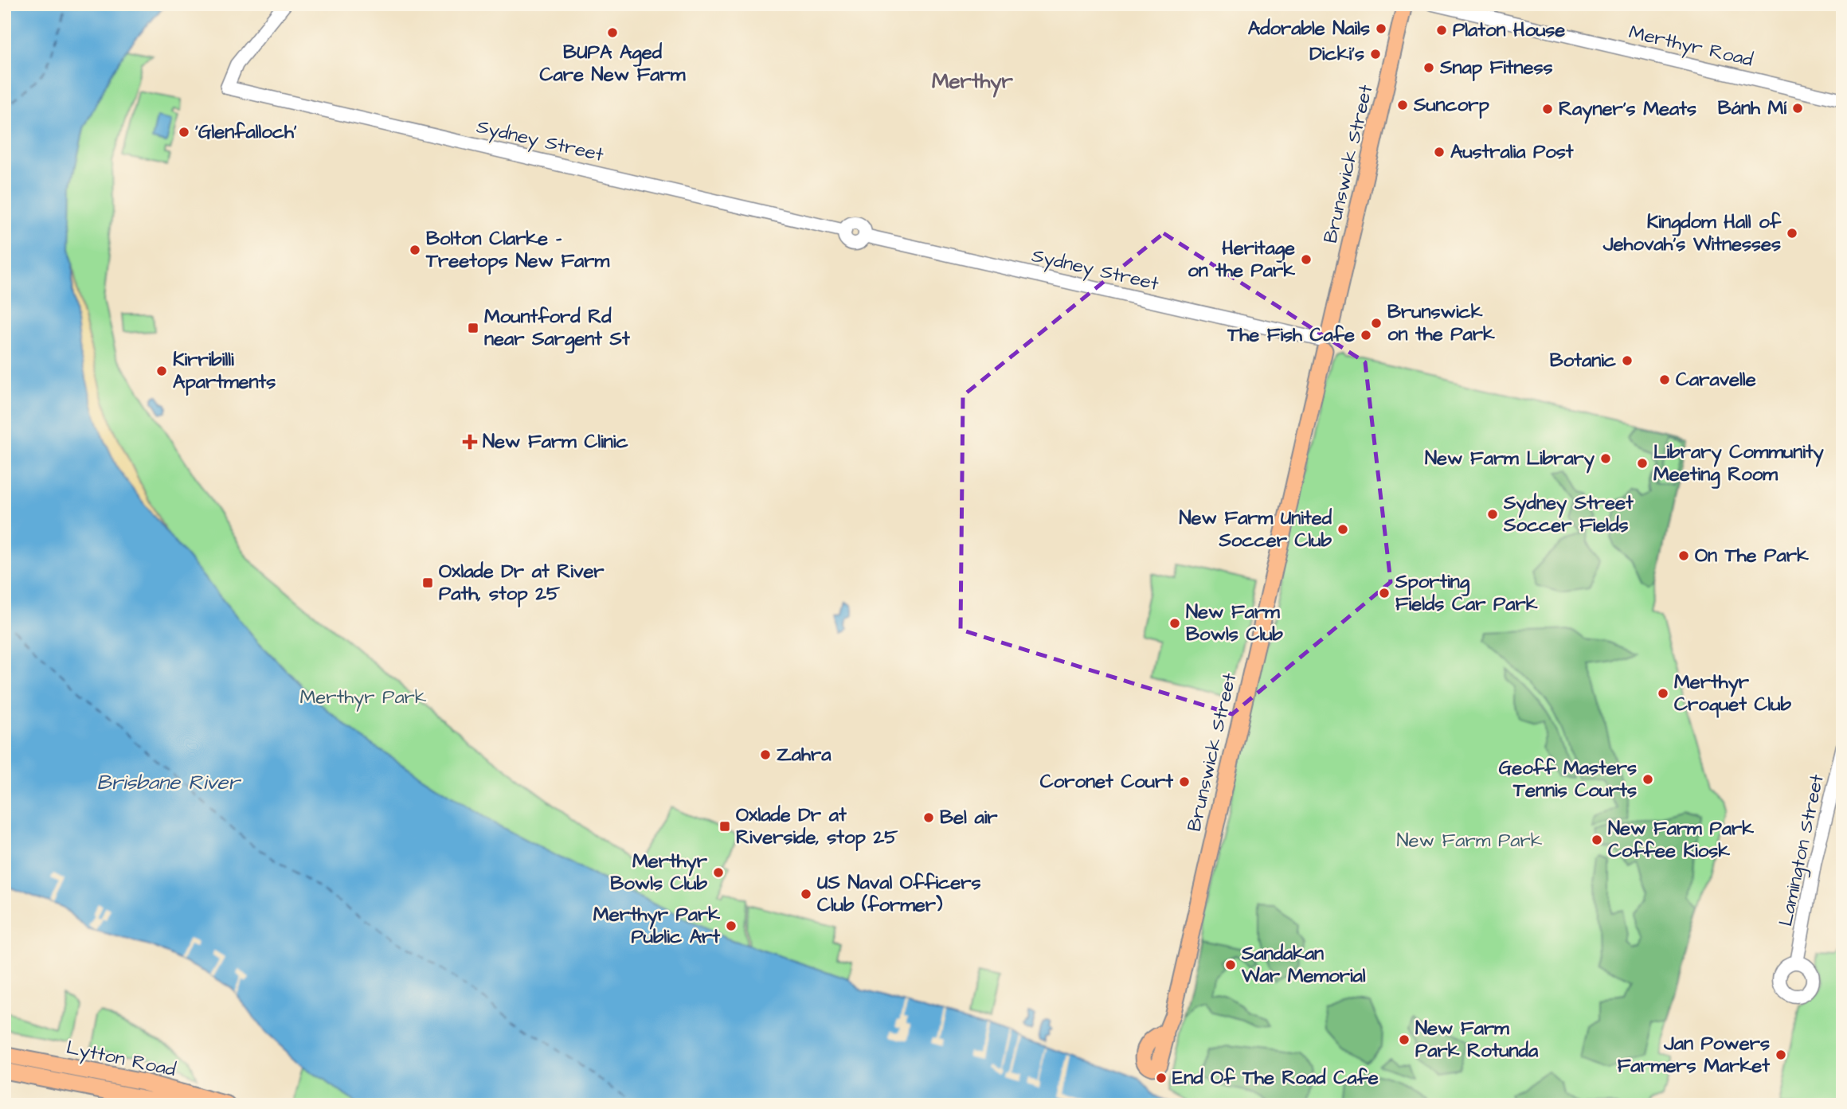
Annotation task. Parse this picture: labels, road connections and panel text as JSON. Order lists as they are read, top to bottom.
{
  "streets": {
    "main road": ["Brunswick Street", "Lytton Road"],
    "street": ["Merthyr Road", "Sydney Street", "Lamington Street"]
  },
  "crossings": [
    ["Sydney Street", "Brunswick Street"]
  ],
  "districts": ["Merthyr"],
  "water": ["Brisbane River"],
  "parks": ["Merthyr Park", "New Farm Park"],
  "places": {
    "other": [
      "Adorable Nails",
      "Platon House",
      "BUPA Aged Care New Farm",
      "Dicki's",
      "Snap Fitness",
      "Suncorp",
      "Bánh Mí",
      "Rayner's Meats",
      "'Glenfalloch'",
      "Australia Post",
      "Kingdom Hall of Jehovah's Witnesses",
      "Bolton Clarke - Treetops New Farm",
      "Heritage on the Park",
      "Brunswick on the Park",
      "The Fish Cafe",
      "Botanic",
      "Kirribilli Apartments",
      "Caravelle",
      "New Farm Library",
      "Library Community Meeting Room",
      "Sydney Street Soccer Fields",
      "New Farm United Soccer Club",
      "On The Park",
      "Sporting Fields Car Park",
      "New Farm Bowls Club",
      "Merthyr Croquet Club",
      "Zahra",
      "Geoff Masters Tennis Courts",
      "Coronet Court",
      "Bel air",
      "New Farm Park Coffee Kiosk",
      "Merthyr Bowls Club",
      "US Naval Officers Club (former)",
      "Merthyr Park Public Art",
      "Sandakan War Memorial",
      "New Farm Park Rotunda",
      "Jan Powers Farmers Market",
      "End Of The Road Cafe"
    ],
    "transit": ["Mountford Rd near Sargent St", "Oxlade Dr at River Path, stop 25", "Oxlade Dr at Riverside, stop 25"],
    "health": ["New Farm Clinic"]
  }
}
